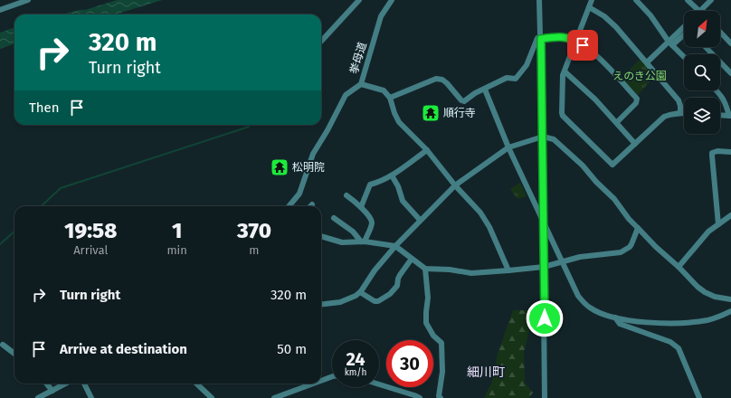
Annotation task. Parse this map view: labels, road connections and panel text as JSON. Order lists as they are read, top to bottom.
{
  "streets": {
    "street": ["挙母道"]
  },
  "districts": ["細川町"],
  "parks": ["えのき公園"],
  "places": {
    "temple": ["順行寺", "松明院"]
  },
  "north": "top right",
  "page": {
    "turn": ["320 m", "Turn right"],
    "then": "Then",
    "eta": [
      "19:58",
      "Arrival",
      "1",
      "min",
      "370",
      "m"
    ],
    "list": [
      {
        "name": "Turn right",
        "value": "320 m"
      },
      {
        "name": "Arrive at destination",
        "value": "50 m"
      }
    ],
    "speed": "24 km/h",
    "limit": "30"
  }
}
